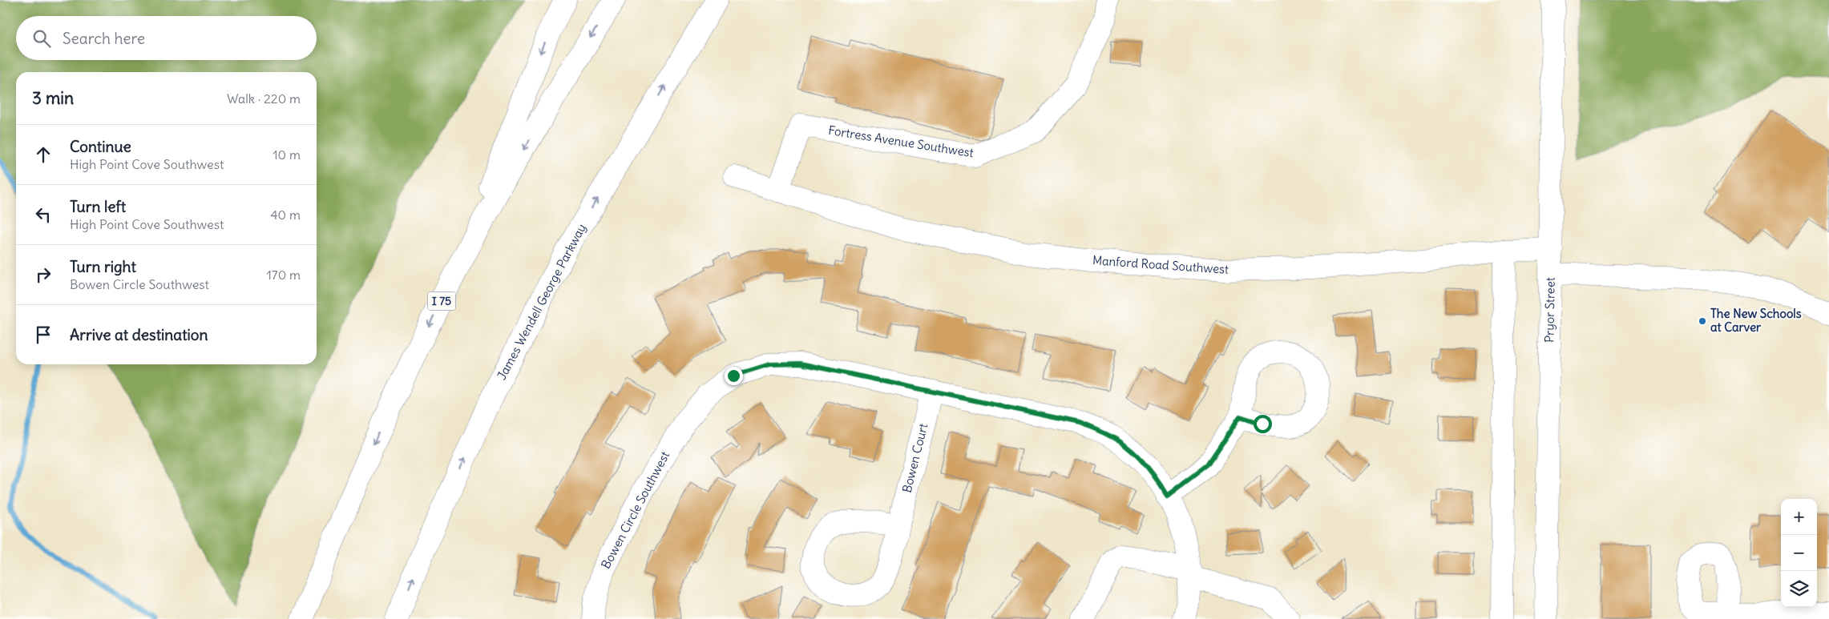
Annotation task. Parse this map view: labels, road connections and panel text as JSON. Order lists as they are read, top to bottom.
{
  "streets": {
    "main road": [
      "Fortress Avenue Southwest",
      "Manford Road Southwest",
      "I 75",
      "James Wendell George Parkway",
      "Pryor Street",
      "Bowen Court",
      "Bowen Circle Southwest"
    ]
  },
  "crossings": [
    ["Fortress Avenue Southwest", "Manford Road Southwest"],
    ["Manford Road Southwest", "Pryor Street"],
    ["Bowen Court", "Bowen Circle Southwest"]
  ],
  "places": ["The New Schools at Carver"],
  "page": {
    "search": "Search here",
    "heading": ["3 min", "Walk · 220 m"],
    "list": [
      ["Continue", "High Point Cove Southwest", "10 m"],
      ["Turn left", "High Point Cove Southwest", "40 m"],
      ["Turn right", "Bowen Circle Southwest", "170 m"],
      "Arrive at destination"
    ],
    "map_buttons": ["+", "−"]
  }
}
